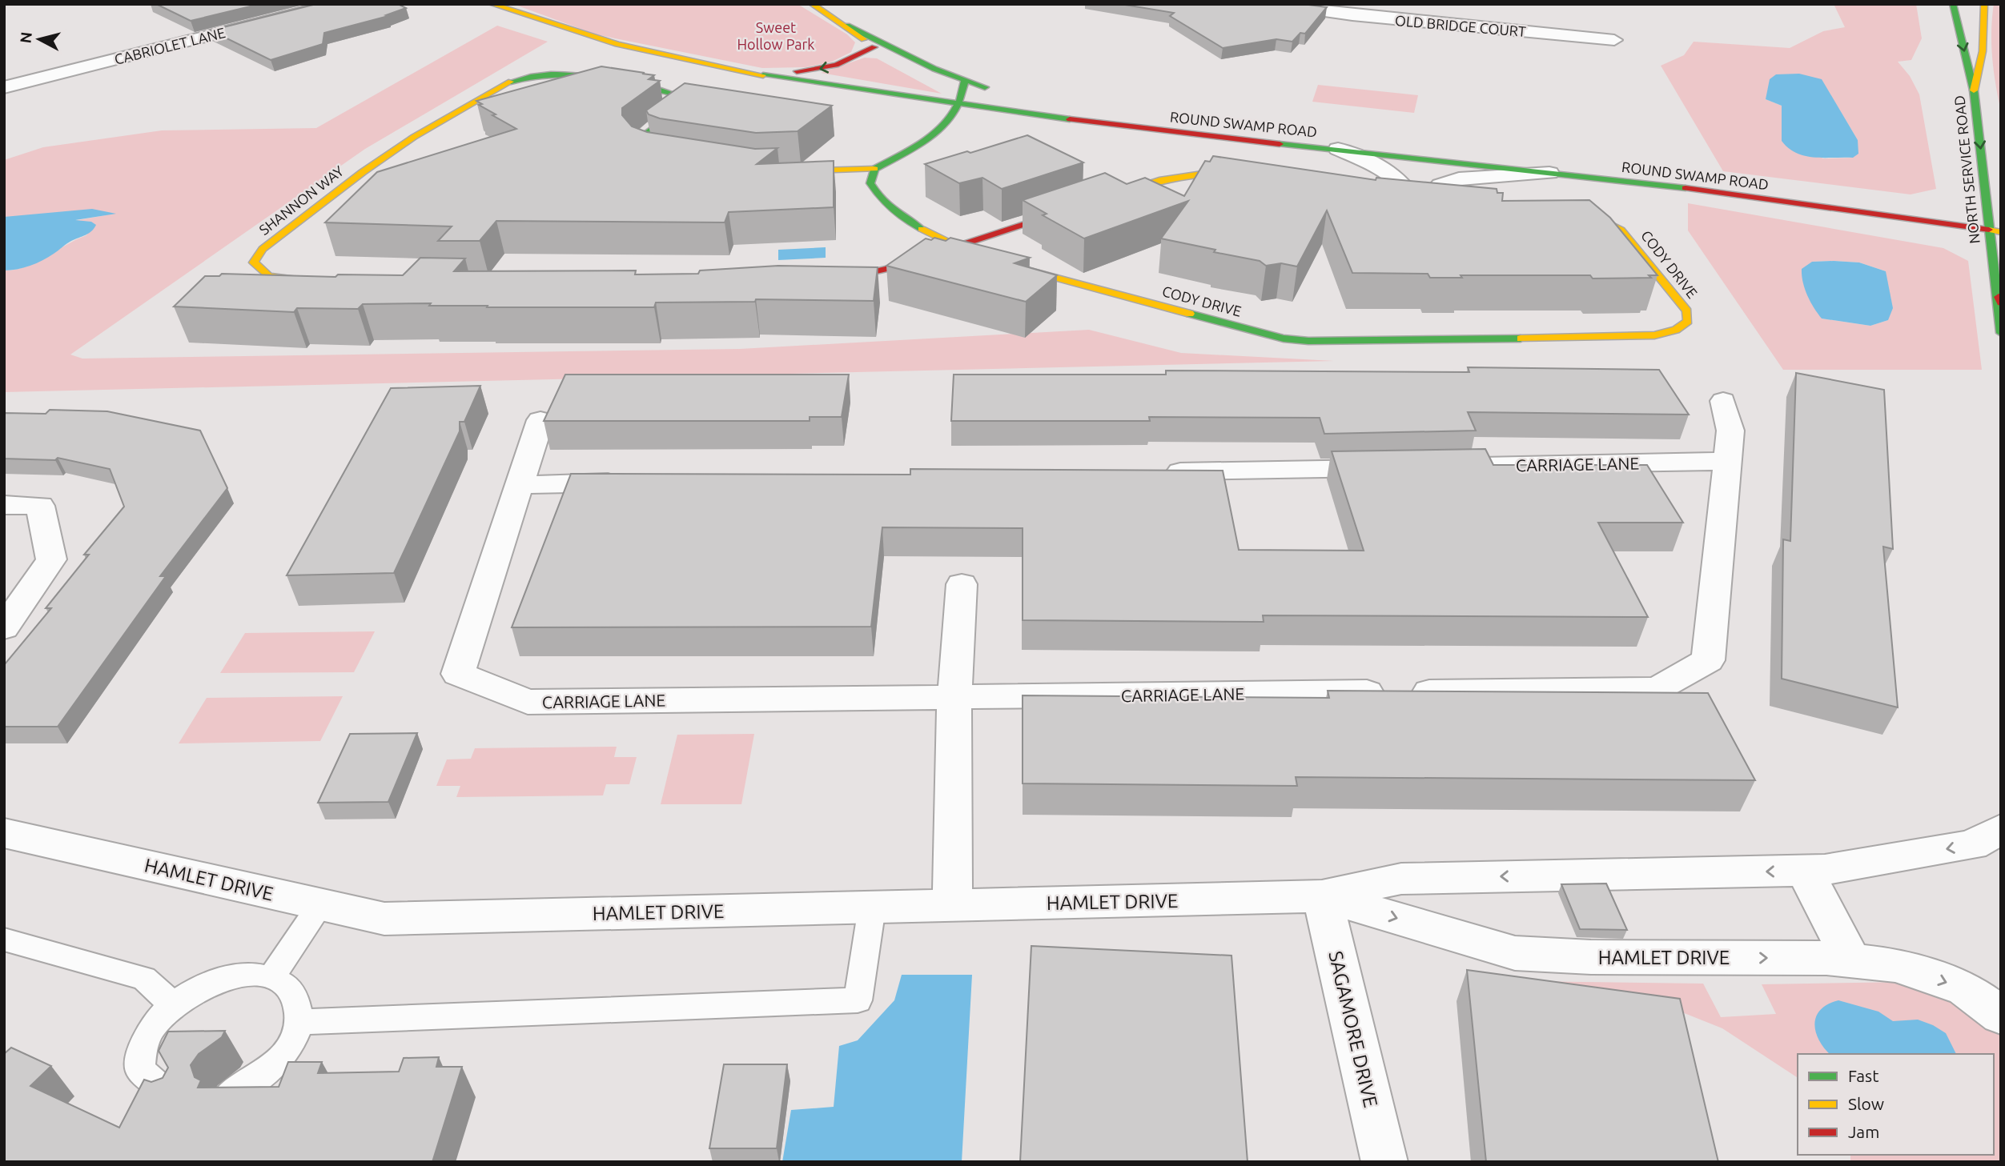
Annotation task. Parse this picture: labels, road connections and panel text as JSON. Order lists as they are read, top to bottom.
{
  "streets": {
    "main road": [
      "ROUND SWAMP ROAD",
      "NORTH SERVICE ROAD",
      "SHANNON WAY",
      "CODY DRIVE"
    ],
    "street": [
      "OLD BRIDGE COURT",
      "CABRIOLET LANE",
      "CARRIAGE LANE",
      "HAMLET DRIVE",
      "SAGAMORE DRIVE"
    ]
  },
  "crossings": [
    ["ROUND SWAMP ROAD", "NORTH SERVICE ROAD"],
    ["HAMLET DRIVE", "SAGAMORE DRIVE"]
  ],
  "parks": ["Sweet Hollow Park"],
  "legend": ["Fast", "Slow", "Jam"],
  "north": "left"
}
